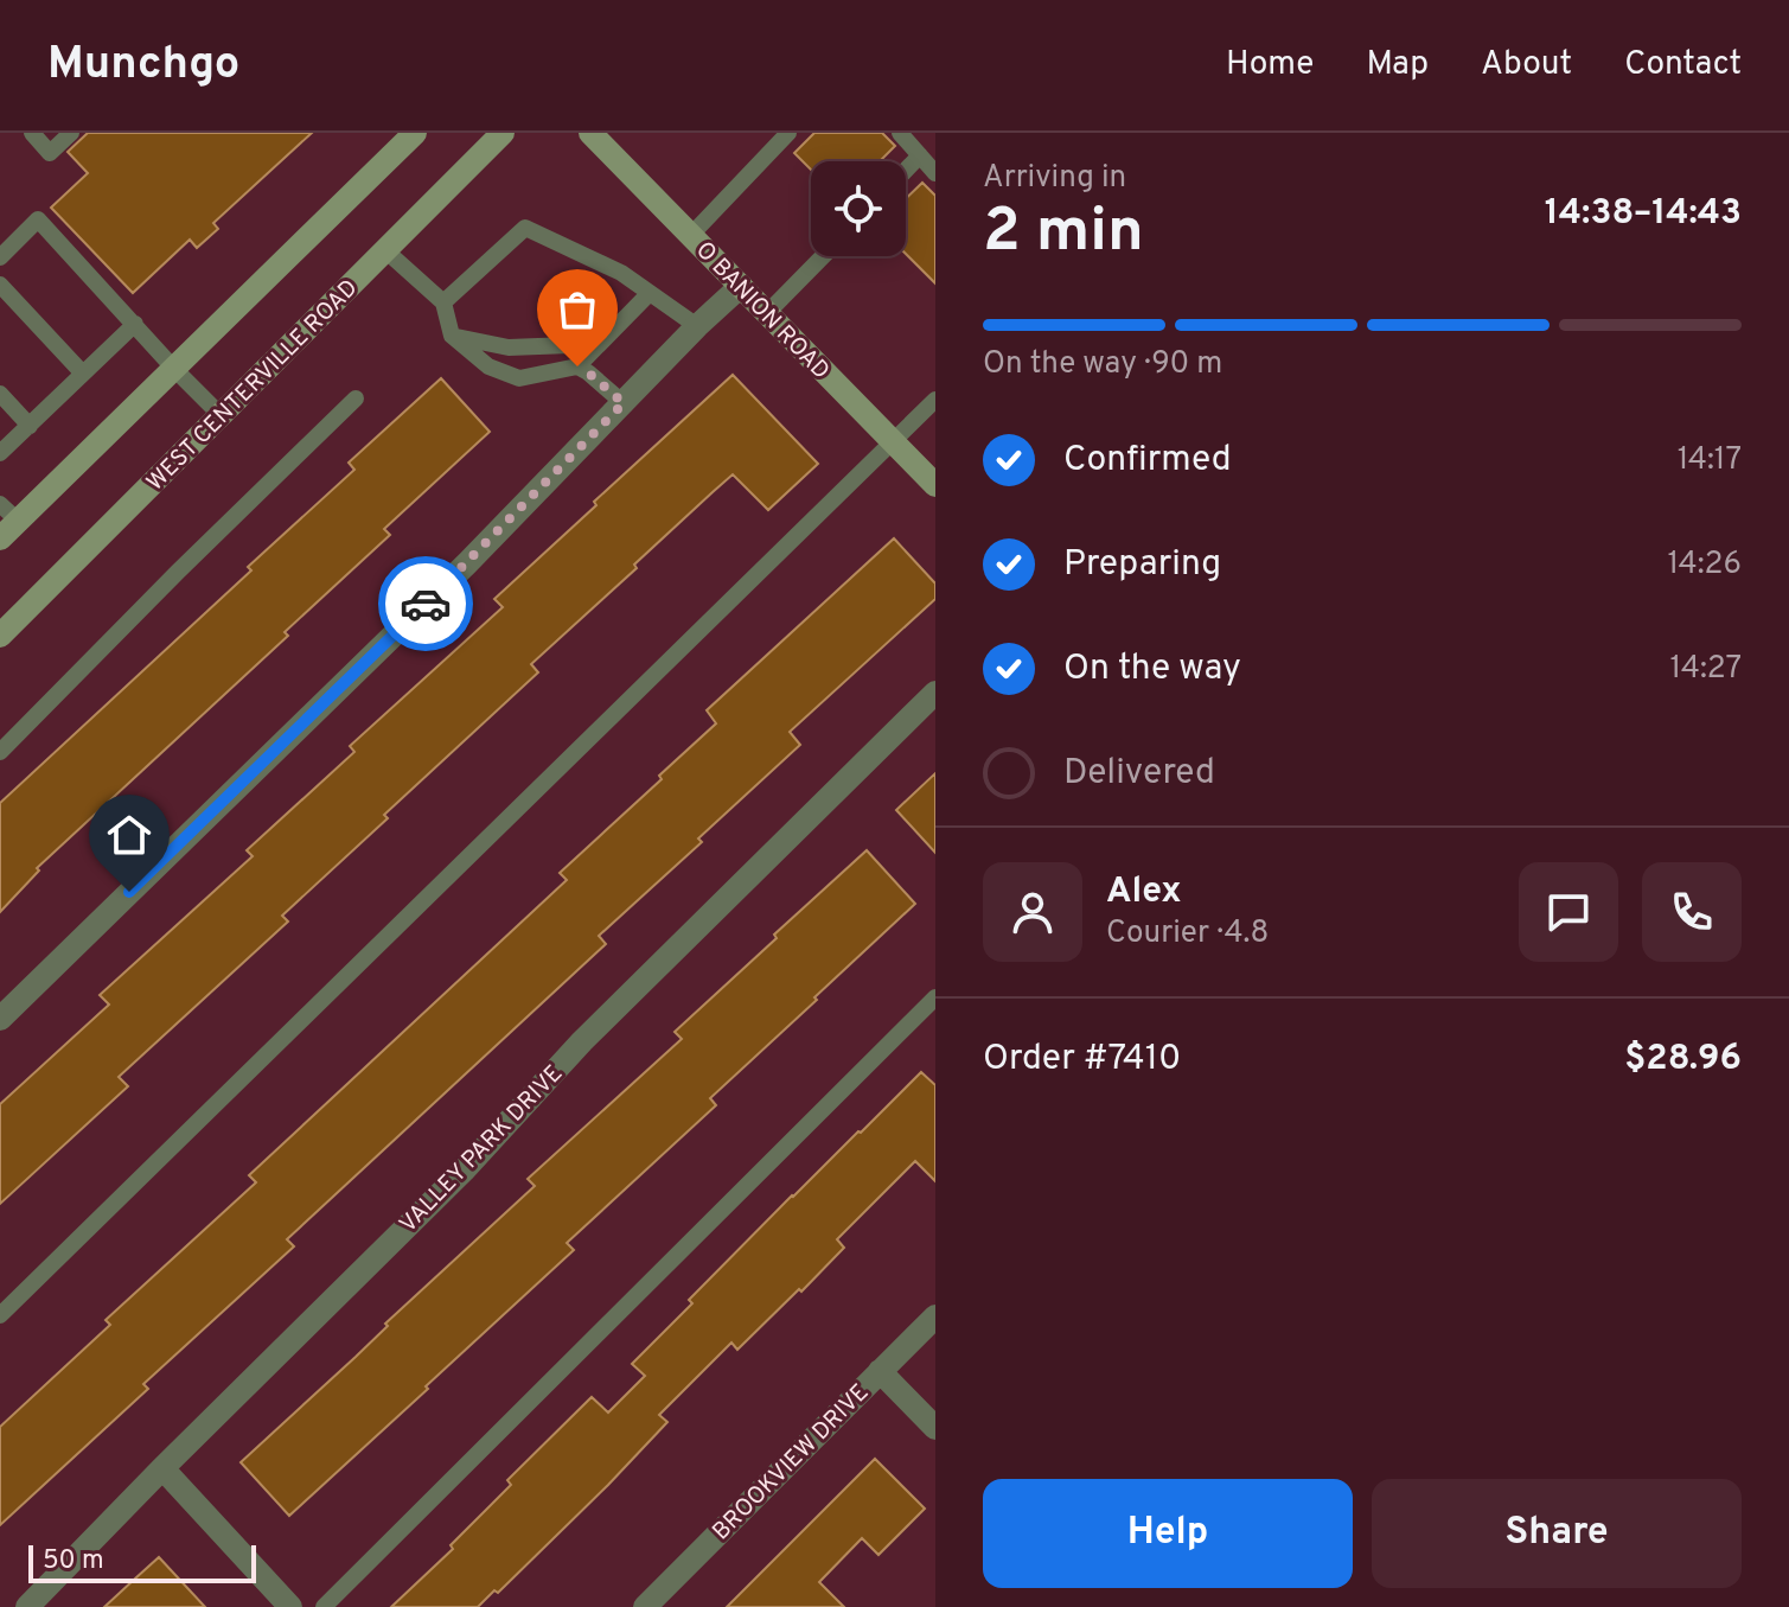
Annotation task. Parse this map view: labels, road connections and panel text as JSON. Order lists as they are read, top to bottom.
{
  "streets": {
    "main road": ["O BANION ROAD", "WEST CENTERVILLE ROAD"],
    "street": ["VALLEY PARK DRIVE", "BROOKVIEW DRIVE"]
  },
  "scale_bar": "50 m",
  "page": {
    "header": "Munchgo",
    "nav": [
      "Home",
      "Map",
      "About",
      "Contact"
    ],
    "heading": ["2 min", "Arriving in", "14:38–14:43"],
    "panel": [
      "Alex",
      "Courier · 4.8",
      "Order #7410",
      "$28.96"
    ],
    "bar": "On the way · 90 m",
    "list": [
      ["Confirmed", "14:17"],
      ["Preparing", "14:26"],
      ["On the way", "14:27"],
      "Delivered"
    ],
    "buttons": ["Help", "Share"],
    "scale": "50 m"
  }
}
